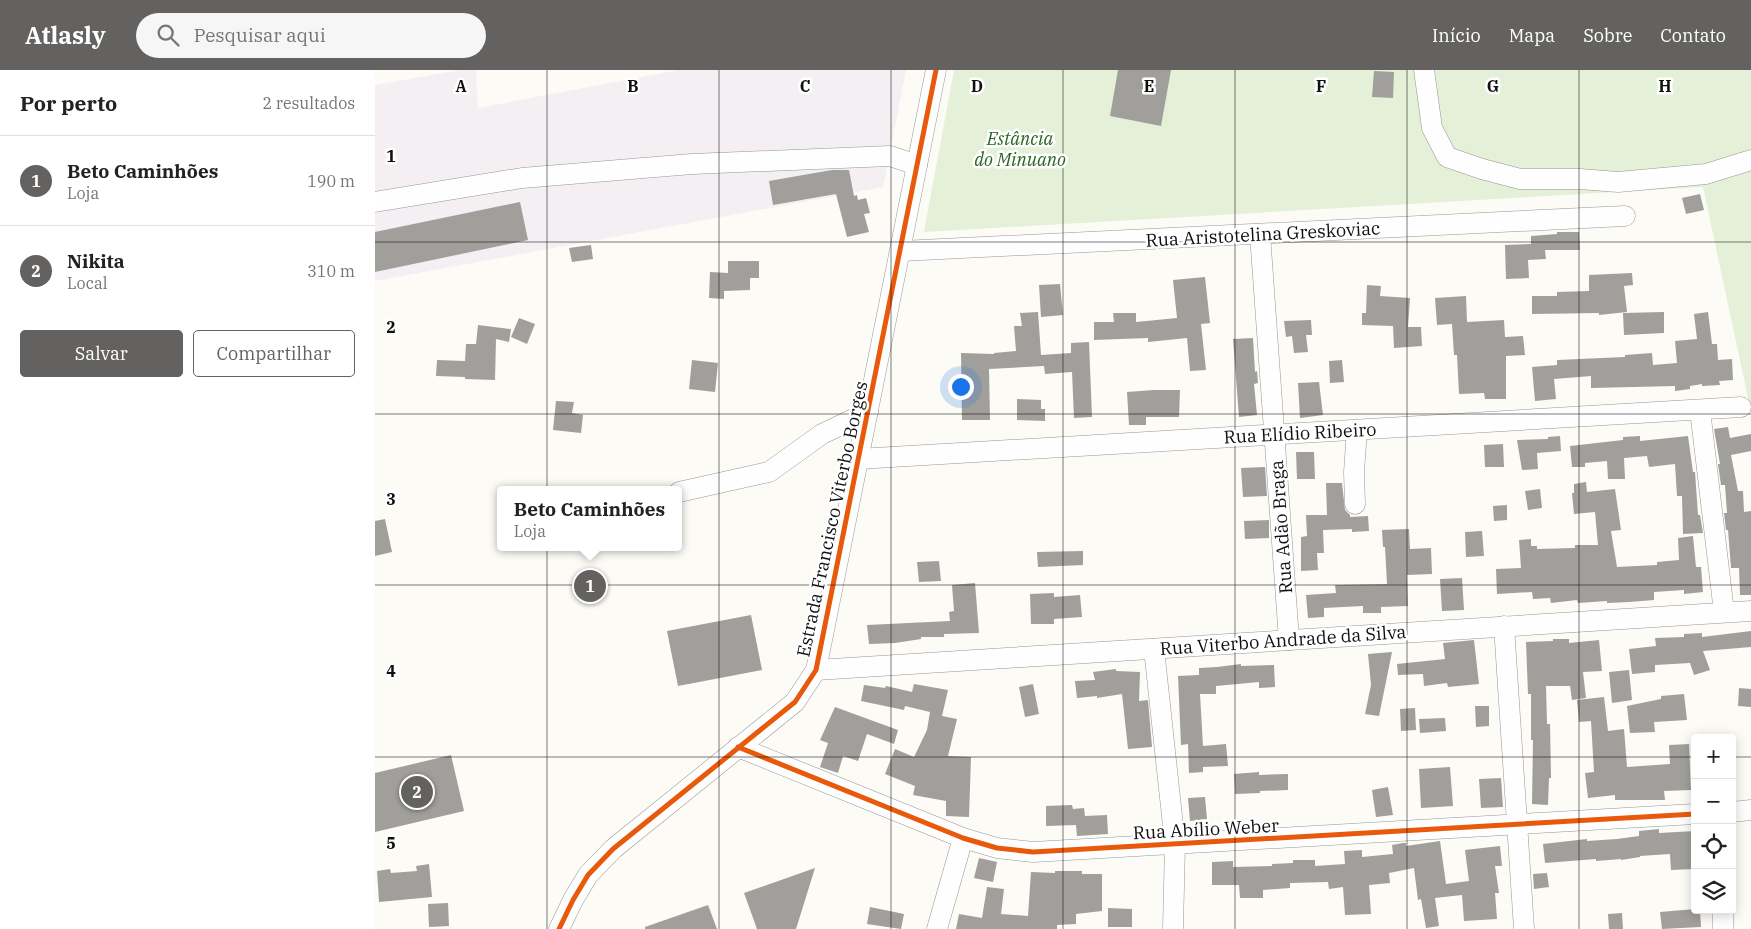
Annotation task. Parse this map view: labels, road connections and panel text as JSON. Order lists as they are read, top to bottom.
{
  "streets": {
    "street": [
      "Rua Aristotelina Greskoviac",
      "Rua Elídio Ribeiro",
      "Estrada Francisco Viterbo Borges",
      "Rua Adão Braga",
      "Rua Viterbo Andrade da Silva",
      "Rua Abílio Weber"
    ]
  },
  "crossings": [
    ["Rua Aristotelina Greskoviac", "Estrada Francisco Viterbo Borges"],
    ["Rua Aristotelina Greskoviac", "Rua Adão Braga"],
    ["Rua Elídio Ribeiro", "Estrada Francisco Viterbo Borges"],
    ["Rua Elídio Ribeiro", "Rua Adão Braga"],
    ["Estrada Francisco Viterbo Borges", "Rua Viterbo Andrade da Silva"],
    ["Estrada Francisco Viterbo Borges", "Rua Abílio Weber"],
    ["Rua Adão Braga", "Rua Viterbo Andrade da Silva"]
  ],
  "parks": ["Estância do Minuano"],
  "page": {
    "header": "Atlasly",
    "search": "Pesquisar aqui",
    "nav": [
      "Início",
      "Mapa",
      "Sobre",
      "Contato"
    ],
    "heading": ["Por perto", "2 resultados"],
    "list": [
      {
        "mark": "1",
        "name": "Beto Caminhões",
        "note": "Loja",
        "value": "190 m"
      },
      {
        "mark": "2",
        "name": "Nikita",
        "note": "Local",
        "value": "310 m"
      }
    ],
    "buttons": ["Salvar", "Compartilhar"],
    "popup": ["Beto Caminhões", "Loja"],
    "pins": ["1", "2"],
    "map_buttons": ["+", "−"]
  },
  "grid": {
    "columns": [
      "A",
      "B",
      "C",
      "D",
      "E",
      "F",
      "G",
      "H"
    ],
    "rows": [
      "1",
      "2",
      "3",
      "4",
      "5"
    ]
  }
}
